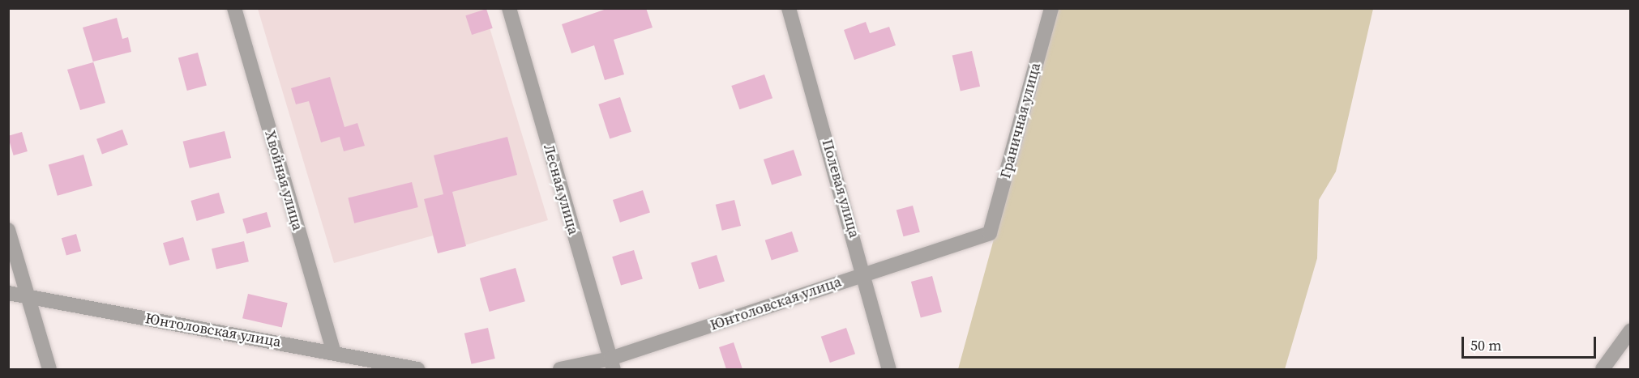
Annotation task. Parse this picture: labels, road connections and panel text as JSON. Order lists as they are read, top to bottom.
{
  "streets": {
    "street": [
      "Граничная улица",
      "Хвойная улица",
      "Полевая улица",
      "Лесная улица",
      "Юнтоловская улица"
    ]
  },
  "crossings": [
    ["Граничная улица", "Юнтоловская улица"],
    ["Хвойная улица", "Юнтоловская улица"],
    ["Полевая улица", "Юнтоловская улица"],
    ["Лесная улица", "Юнтоловская улица"]
  ],
  "scale_bar": "50 m"
}
